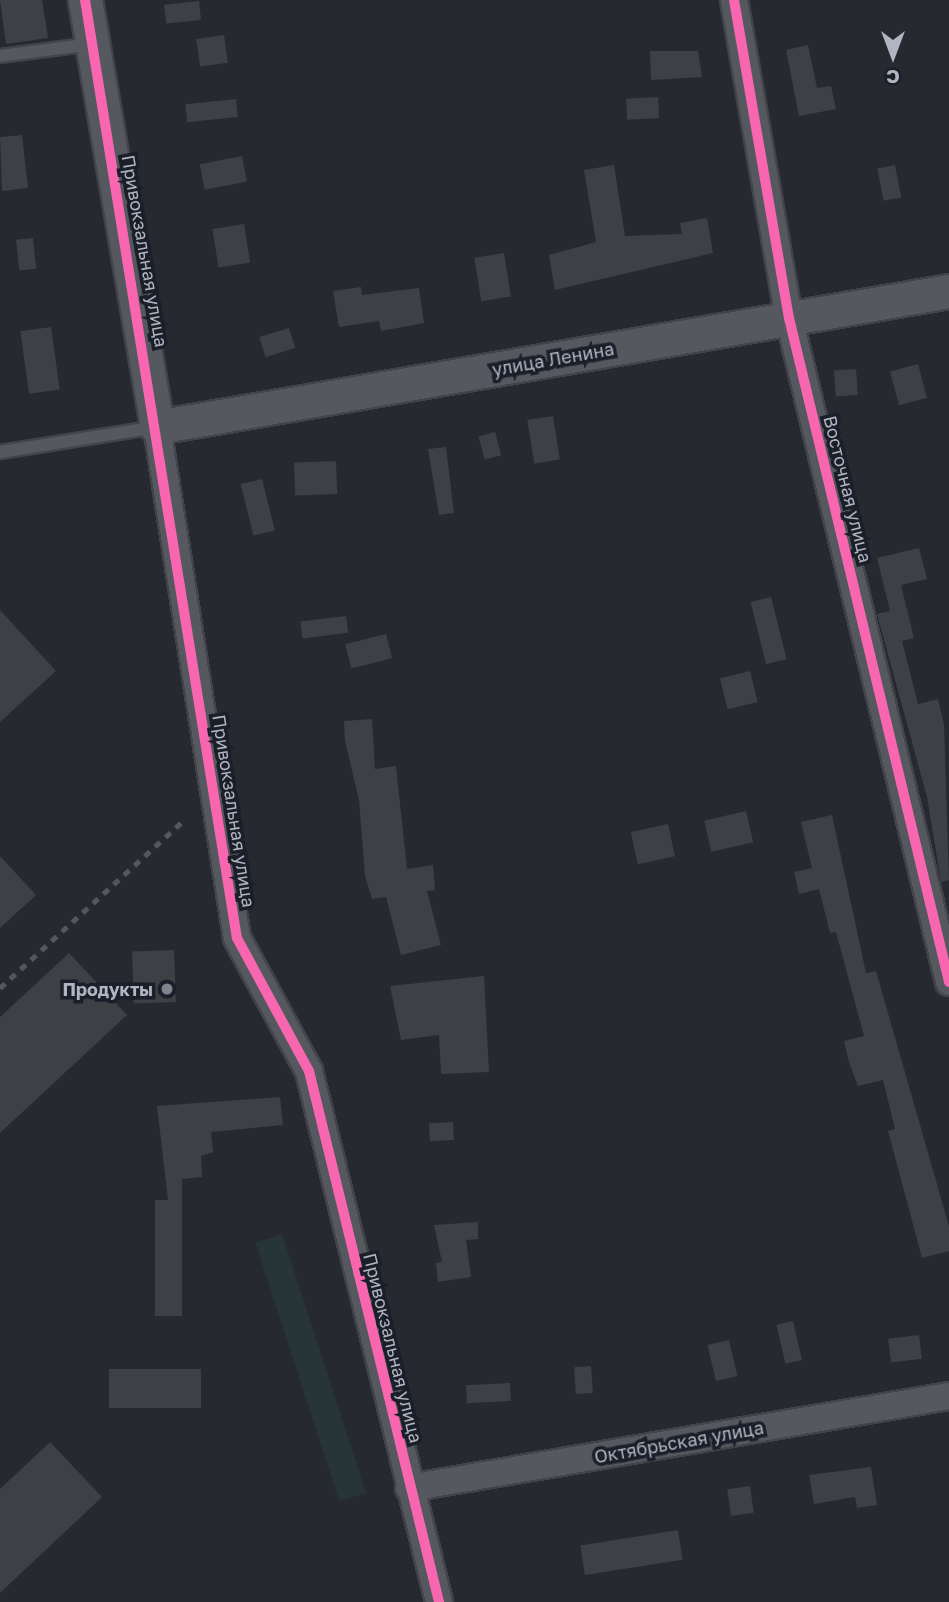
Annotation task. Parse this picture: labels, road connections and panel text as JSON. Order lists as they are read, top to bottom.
{
  "streets": {
    "street": [
      "Привокзальная улица",
      "улица Ленина",
      "Восточная улица",
      "Октябрьская улица"
    ]
  },
  "crossings": [
    ["Привокзальная улица", "улица Ленина"],
    ["Привокзальная улица", "Октябрьская улица"],
    ["улица Ленина", "Восточная улица"]
  ],
  "places": ["Продукты"],
  "north": "bottom"
}
